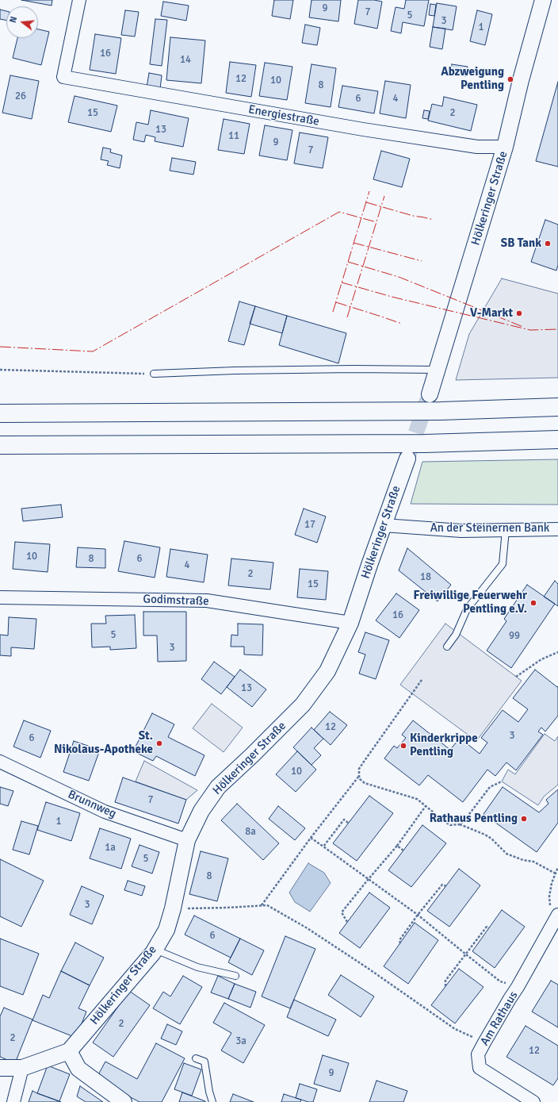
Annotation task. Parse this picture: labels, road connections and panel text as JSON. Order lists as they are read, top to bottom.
{
  "streets": {
    "street": [
      "Energiestraße",
      "Hölkeringer Straße",
      "An der Steinernen Bank",
      "Godimstraße",
      "Brunnweg",
      "Am Rathaus"
    ]
  },
  "crossings": [
    ["Energiestraße", "Hölkeringer Straße"],
    ["Hölkeringer Straße", "An der Steinernen Bank"],
    ["Hölkeringer Straße", "Godimstraße"],
    ["Hölkeringer Straße", "Brunnweg"]
  ],
  "places": [
    "Abzweigung Pentling",
    "SB Tank",
    "V-Markt",
    "Freiwillige Feuerwehr Pentling e.V.",
    "St. Nikolaus-Apotheke",
    "Kinderkrippe Pentling",
    "Rathaus Pentling"
  ],
  "house_numbers": [
    "9",
    "7",
    "5",
    "3",
    "1",
    "16",
    "14",
    "12",
    "10",
    "8",
    "26",
    "6",
    "4",
    "15",
    "2",
    "13",
    "11",
    "9",
    "7",
    "17",
    "10",
    "8",
    "6",
    "4",
    "2",
    "18",
    "15",
    "16",
    "5",
    "99",
    "3",
    "13",
    "12",
    "3",
    "6",
    "10",
    "7",
    "1",
    "8a",
    "1a",
    "5",
    "8",
    "3",
    "6",
    "2",
    "2",
    "3a",
    "12",
    "9"
  ],
  "north": "left"
}
